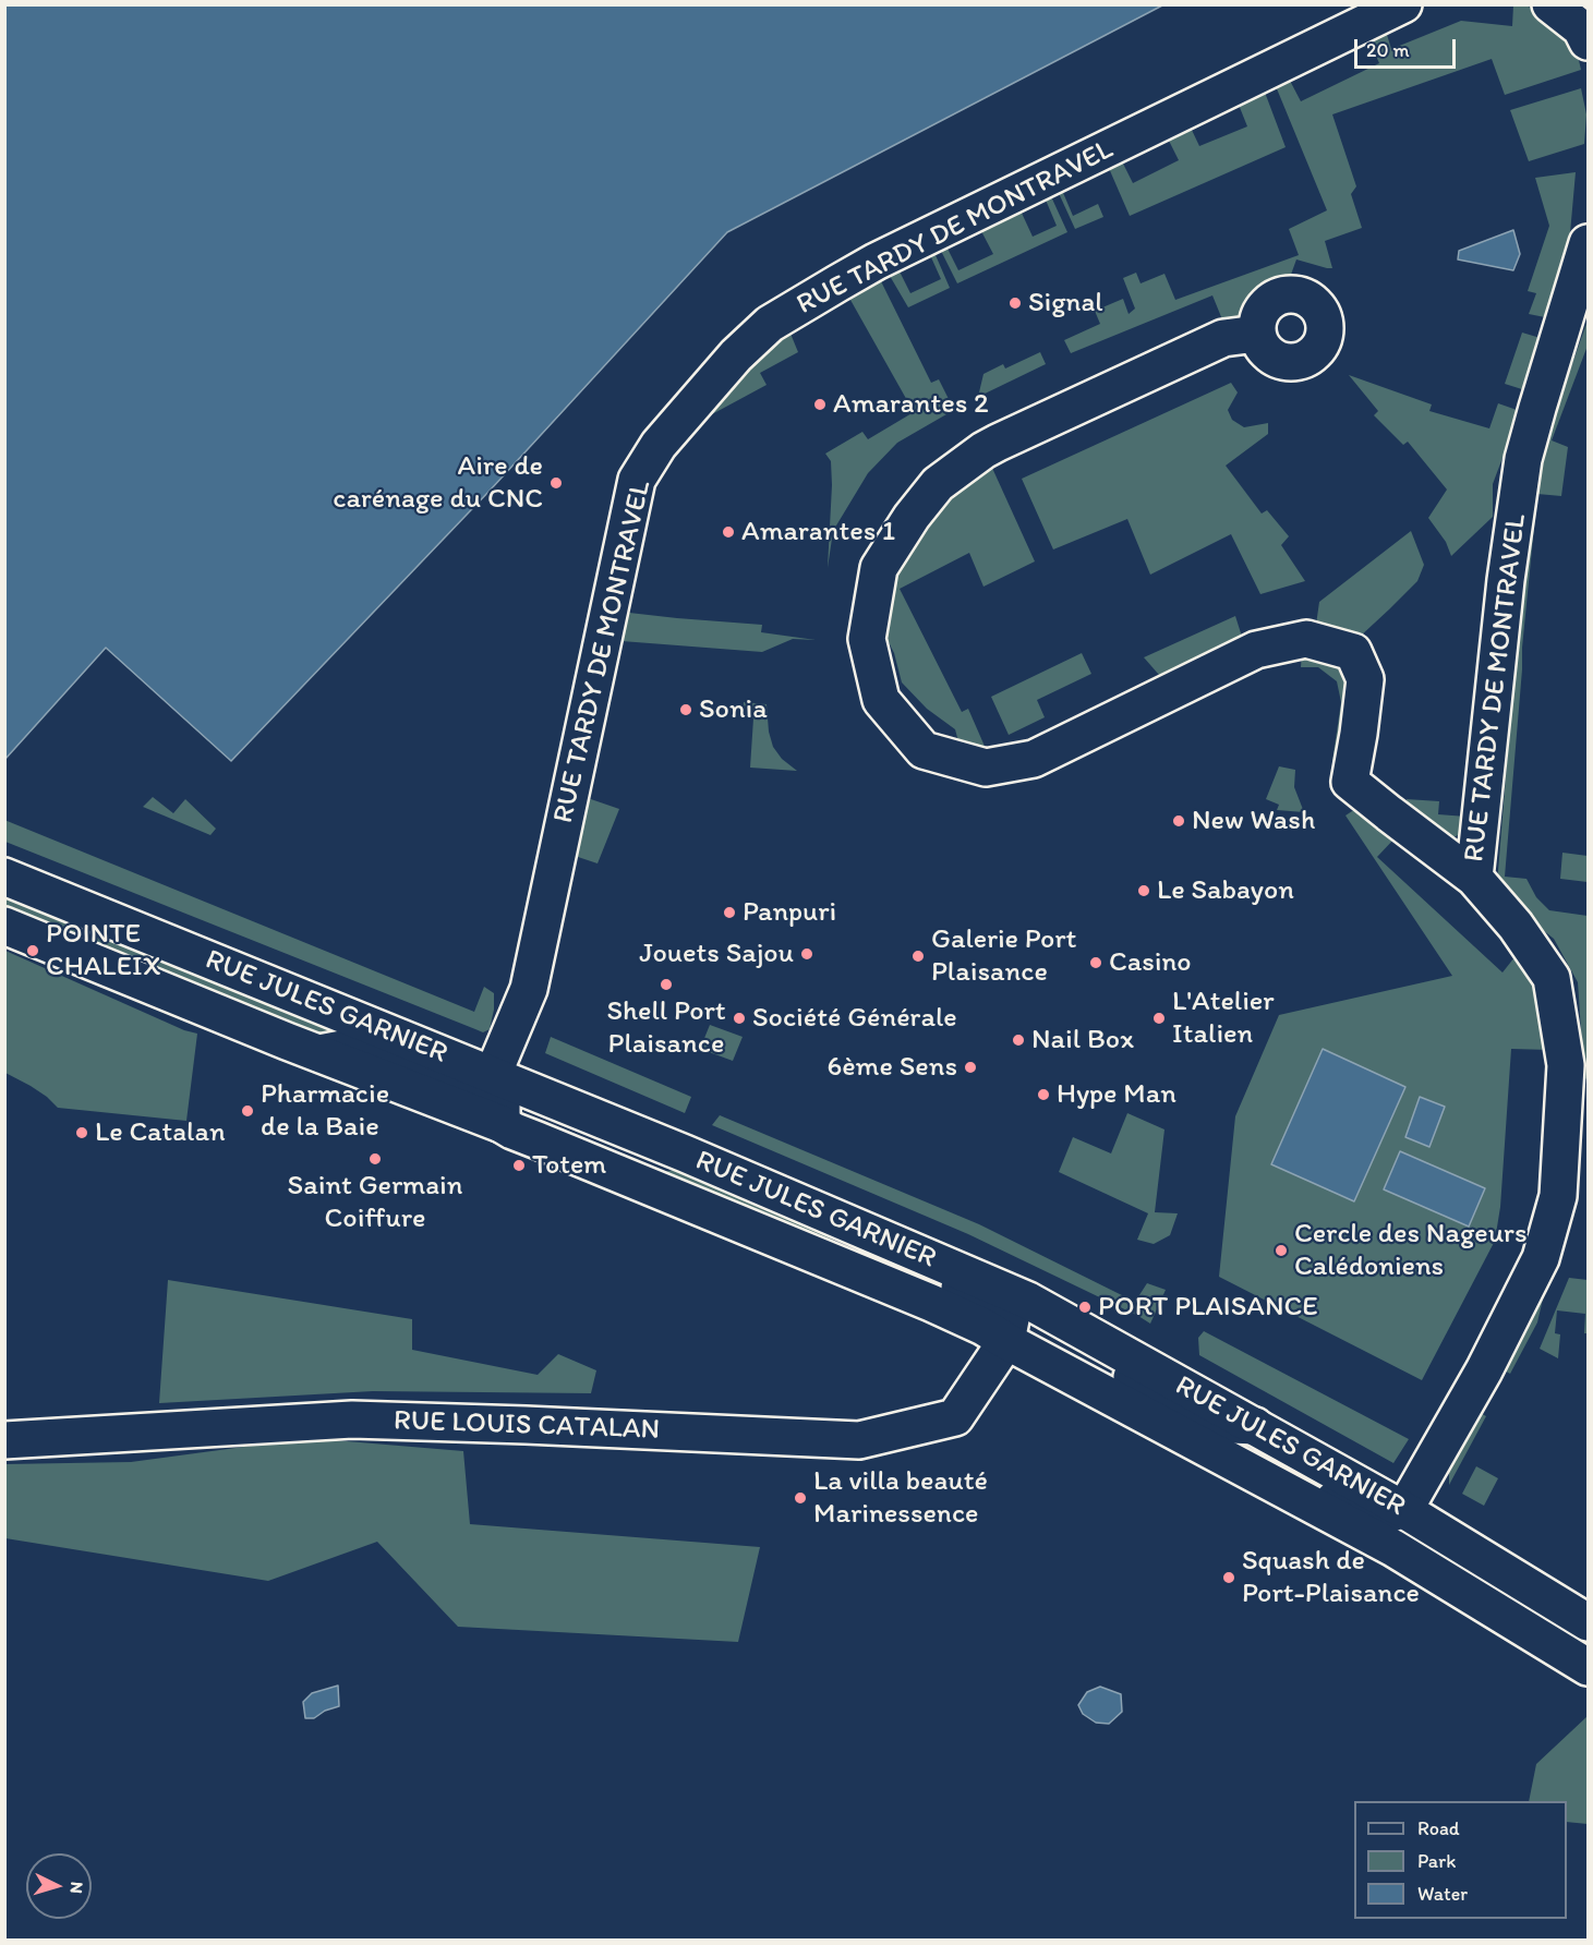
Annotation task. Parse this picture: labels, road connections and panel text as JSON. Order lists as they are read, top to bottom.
{
  "streets": {
    "street": ["RUE TARDY DE MONTRAVEL", "RUE JULES GARNIER", "RUE LOUIS CATALAN"]
  },
  "crossings": [
    ["RUE TARDY DE MONTRAVEL", "RUE JULES GARNIER"],
    ["RUE JULES GARNIER", "RUE LOUIS CATALAN"]
  ],
  "places": [
    "Signal",
    "Amarantes 2",
    "Aire de carénage du CNC",
    "Amarantes 1",
    "Sonia",
    "New Wash",
    "Le Sabayon",
    "Panpuri",
    "POINTE CHALEIX",
    "Jouets Sajou",
    "Galerie Port Plaisance",
    "Casino",
    "Shell Port Plaisance",
    "Société Générale",
    "L'Atelier Italien",
    "Nail Box",
    "6ème Sens",
    "Hype Man",
    "Pharmacie de la Baie",
    "Le Catalan",
    "Saint Germain Coiffure",
    "Totem",
    "Cercle des Nageurs Calédoniens",
    "PORT PLAISANCE",
    "La villa beauté Marinessence",
    "Squash de Port-Plaisance"
  ],
  "legend": ["Road", "Park", "Water"],
  "scale_bar": "20 m",
  "north": "right"
}
